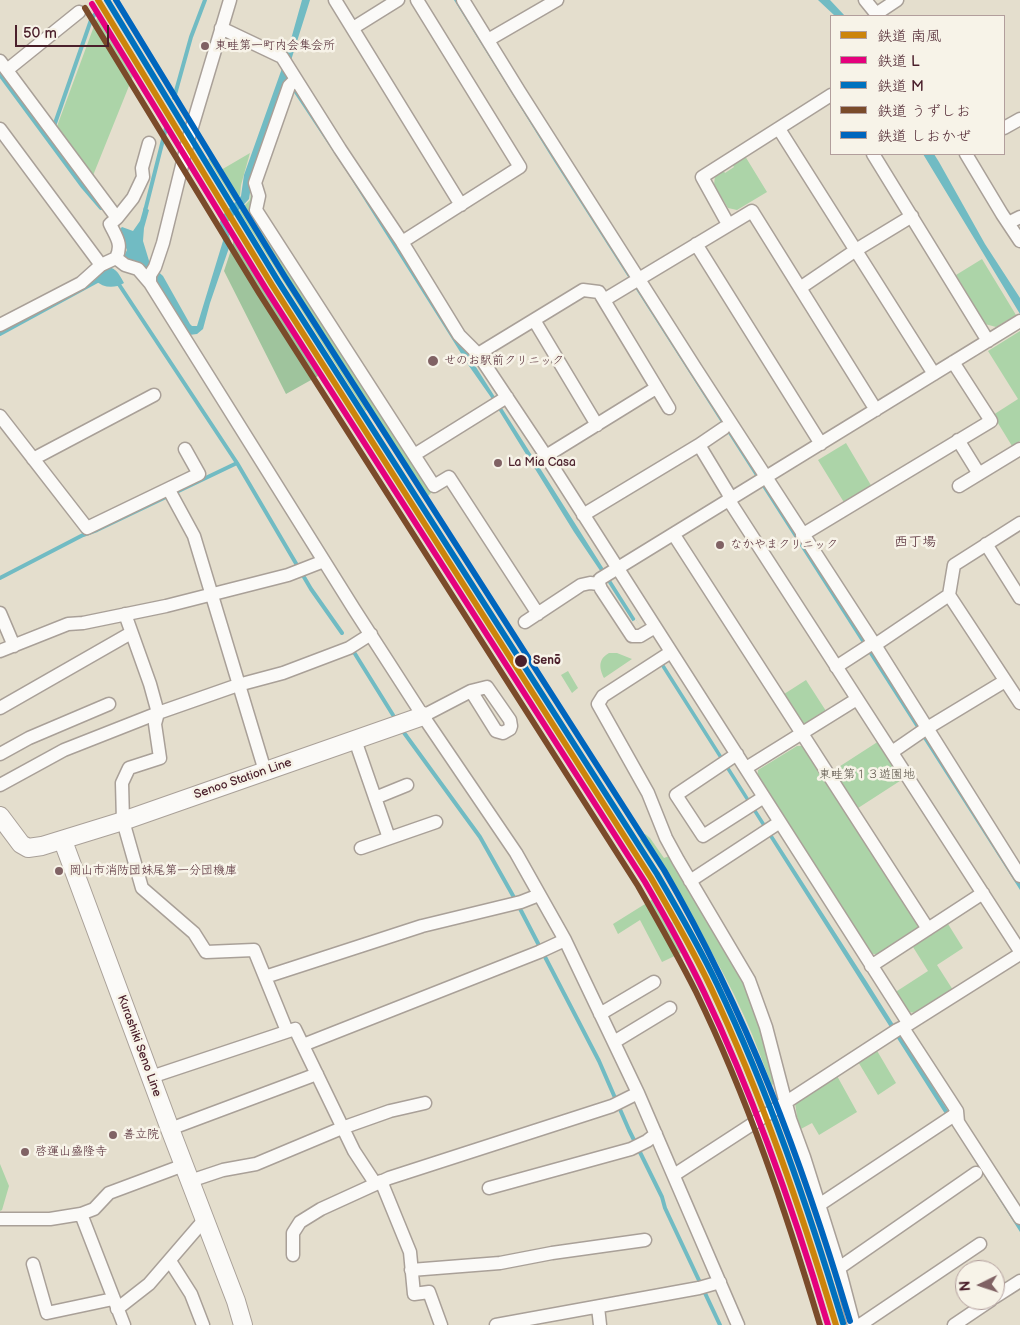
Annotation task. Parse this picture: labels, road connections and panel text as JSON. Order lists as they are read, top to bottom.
{
  "streets": {
    "main road": ["Senoo Station Line", "Kurashiki Seno Line"]
  },
  "crossings": [
    ["Senoo Station Line", "Kurashiki Seno Line"]
  ],
  "districts": ["西丁場"],
  "parks": ["東畦第１３遊園地"],
  "places": [
    "東畦第一町内会集会所",
    "せのお駅前クリニック",
    "La Mia Casa",
    "なかやまクリニック",
    "Senō",
    "岡山市消防団妹尾第一分団機庫",
    "善立院",
    "啓運山盛隆寺"
  ],
  "lines": [
    "rail line 南風",
    "rail line M",
    "rail line しおかぜ",
    "rail line L",
    "rail line うずしお"
  ],
  "legend": [
    "鉄道 南風",
    "鉄道 L",
    "鉄道 M",
    "鉄道 うずしお",
    "鉄道 しおかぜ"
  ],
  "scale_bar": "50 m",
  "north": "left"
}
